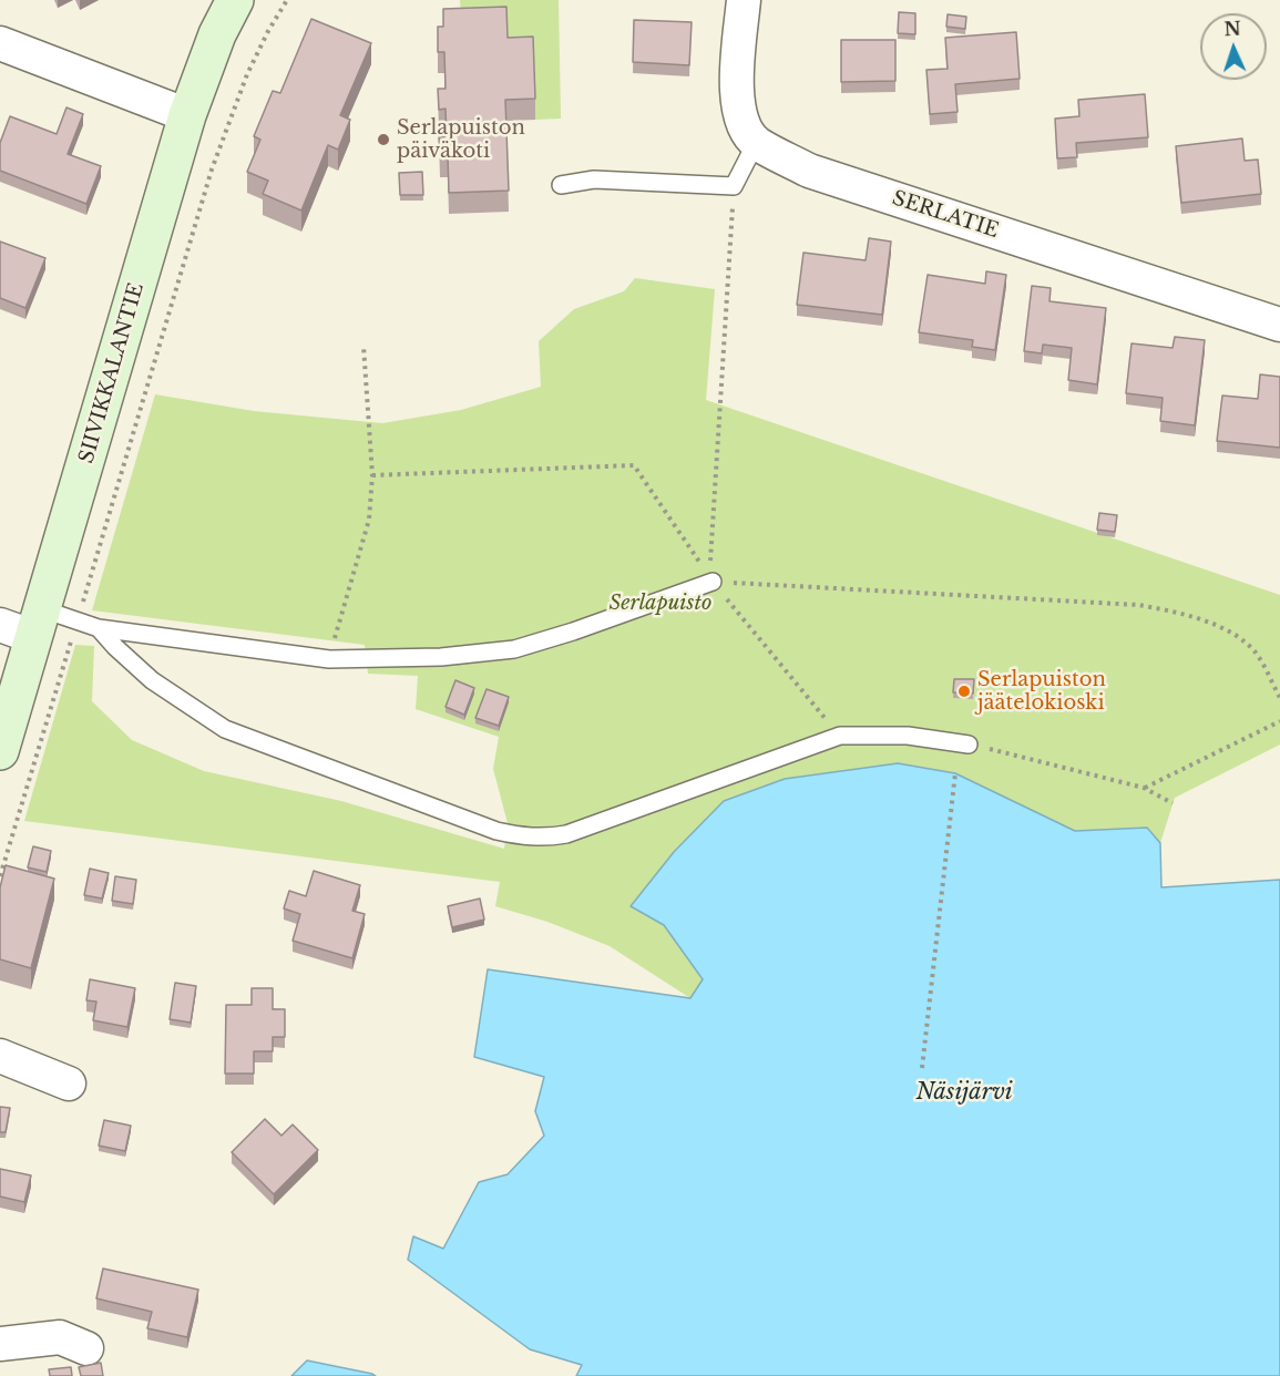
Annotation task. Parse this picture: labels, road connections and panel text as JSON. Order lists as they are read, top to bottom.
{
  "streets": {
    "main road": ["SIIVIKKALANTIE"],
    "street": ["SERLATIE"]
  },
  "water": ["Näsijärvi"],
  "parks": ["Serlapuisto"],
  "places": ["Serlapuiston päiväkoti", "Serlapuiston jäätelokioski"],
  "north": "top"
}
